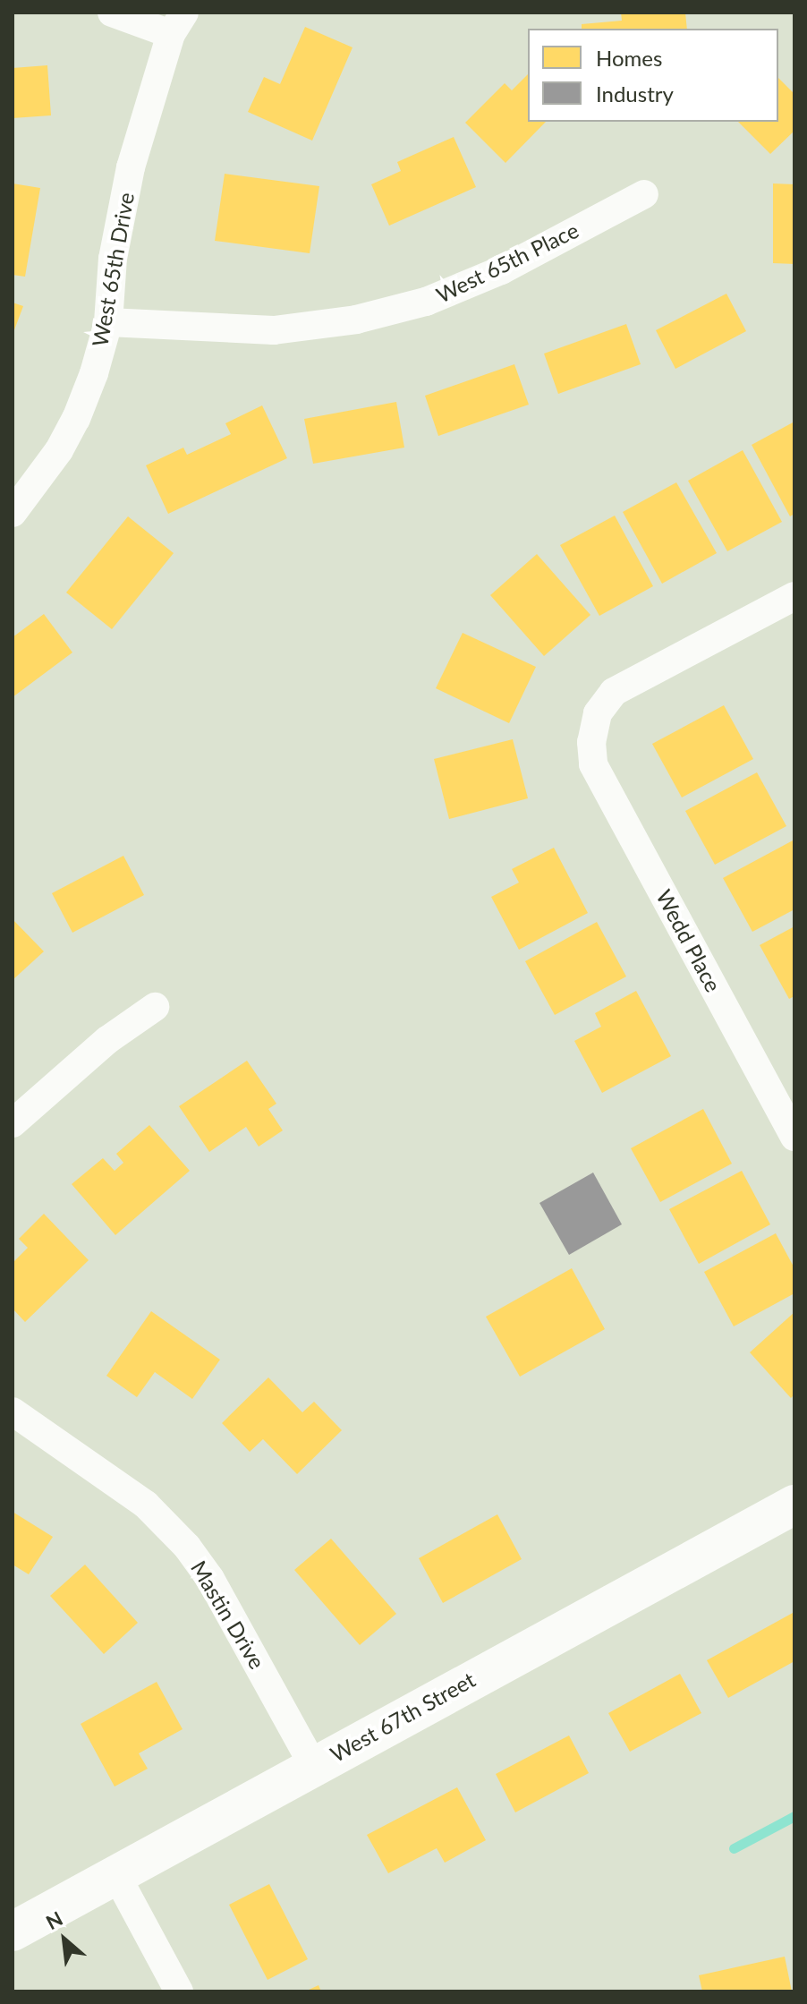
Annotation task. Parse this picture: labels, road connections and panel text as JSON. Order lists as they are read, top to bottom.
{
  "streets": {
    "street": [
      "West 65th Place",
      "West 65th Drive",
      "Wedd Place",
      "Mastin Drive",
      "West 67th Street"
    ]
  },
  "crossings": [
    ["West 65th Place", "West 65th Drive"],
    ["Mastin Drive", "West 67th Street"]
  ],
  "legend": ["Homes", "Industry"],
  "north": "top left"
}
